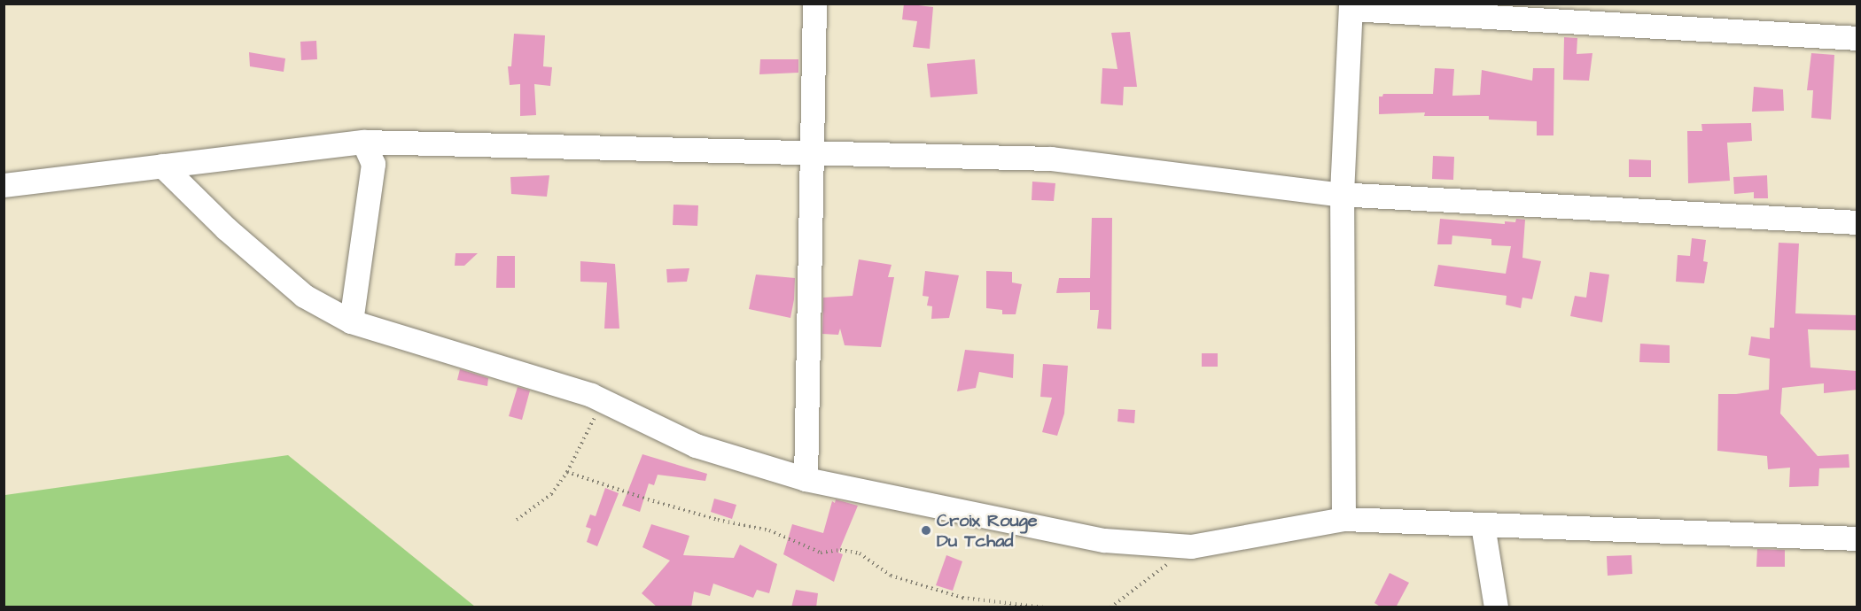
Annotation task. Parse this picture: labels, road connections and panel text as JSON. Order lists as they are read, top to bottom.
{
  "places": ["Croix Rouge Du Tchad"]
}
